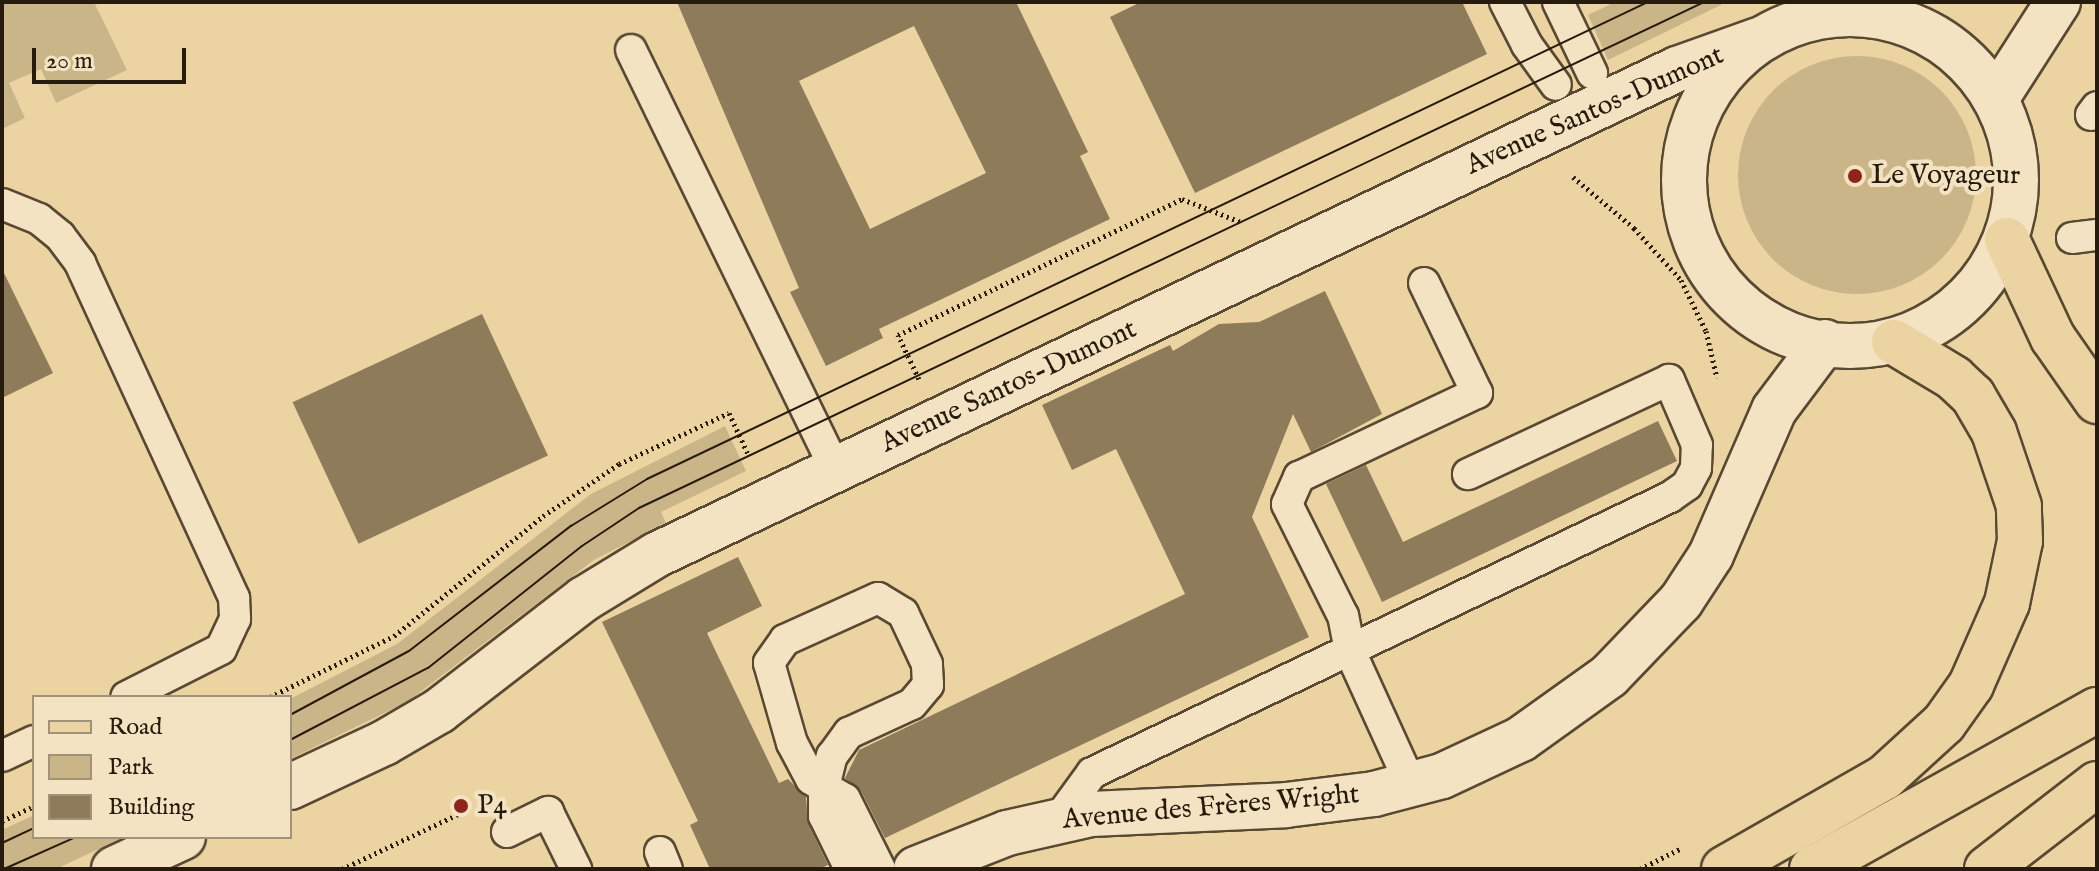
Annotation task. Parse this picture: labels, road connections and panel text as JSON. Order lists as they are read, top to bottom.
{
  "streets": {
    "main road": ["Avenue Santos-Dumont", "Avenue des Frères Wright"]
  },
  "places": ["Le Voyageur", "P4"],
  "legend": ["Road", "Park", "Building"],
  "scale_bar": "20 m"
}
